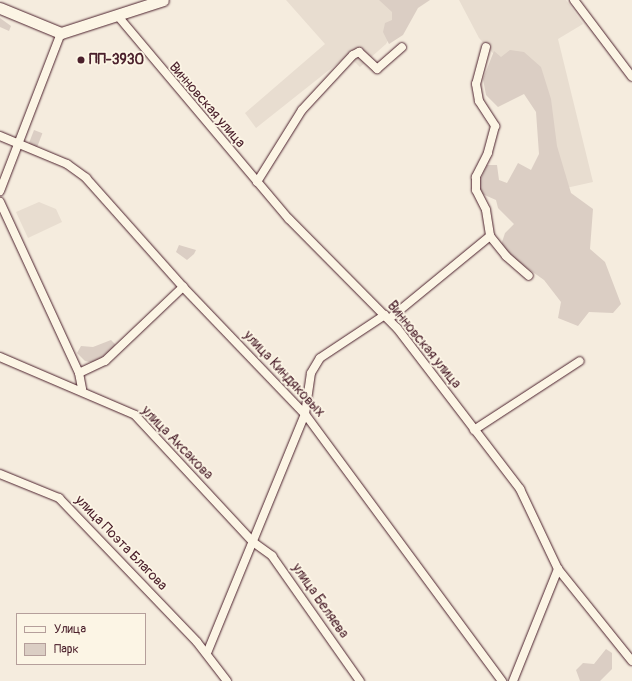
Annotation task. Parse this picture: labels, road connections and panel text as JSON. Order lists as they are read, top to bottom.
{
  "streets": {
    "street": [
      "Винновская улица",
      "улица Киндяковых",
      "улица Аксакова",
      "улица Поэта Благова",
      "улица Беляева"
    ]
  },
  "crossings": [
    ["улица Аксакова", "улица Беляева"]
  ],
  "places": ["ПП-3930"],
  "legend": ["Улица", "Парк"]
}
